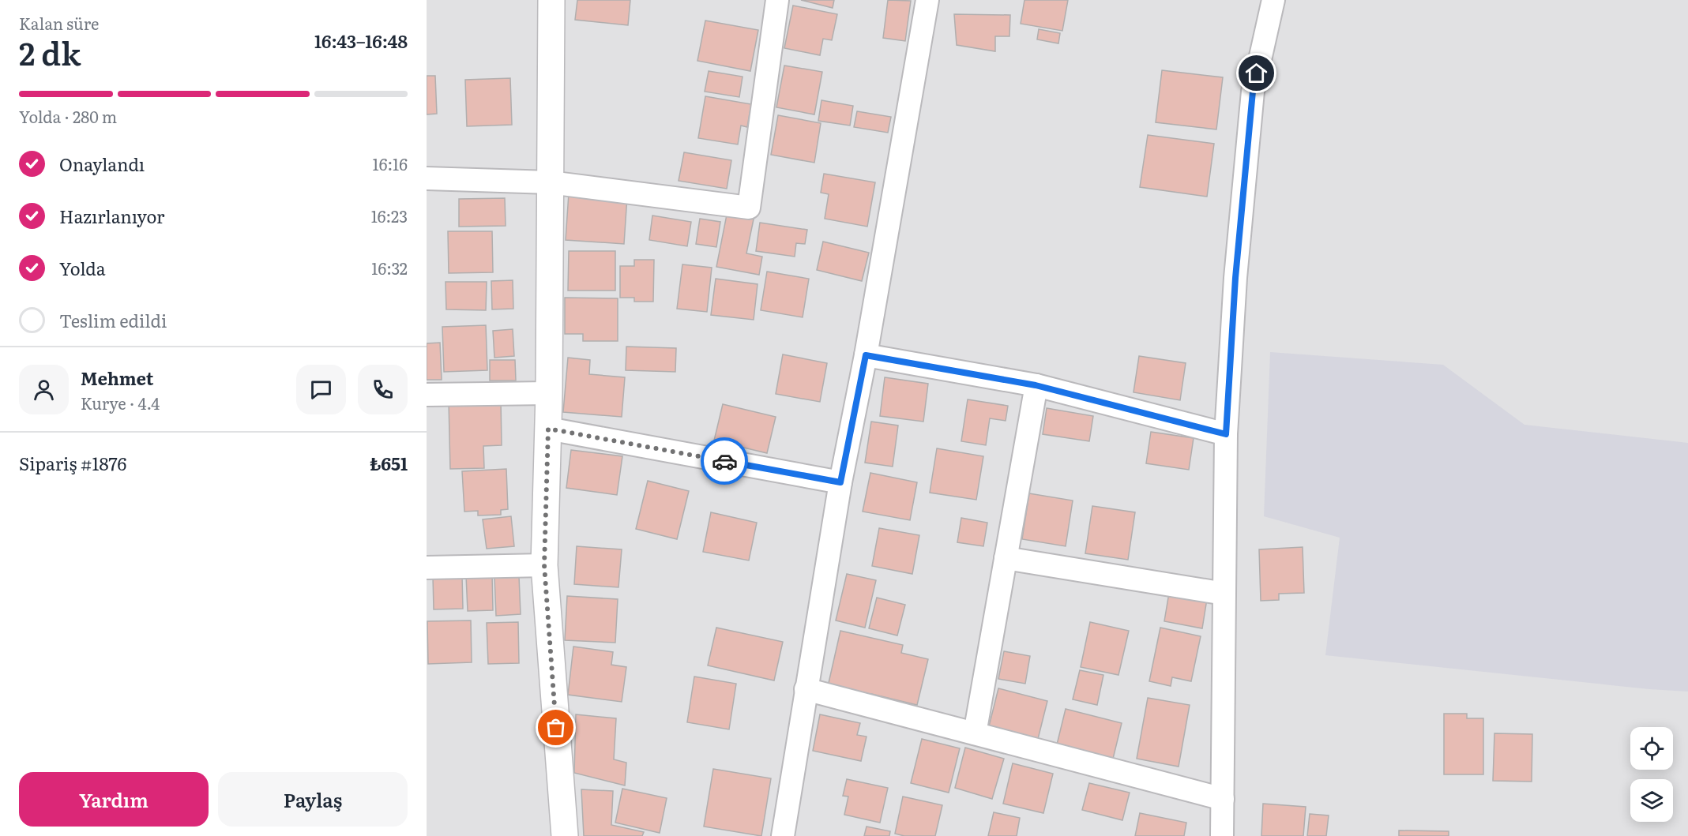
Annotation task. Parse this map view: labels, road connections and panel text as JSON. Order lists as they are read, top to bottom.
{
  "page": {
    "heading": ["2 dk", "Kalan süre", "16:43–16:48"],
    "panel": [
      "Mehmet",
      "Kurye · 4.4",
      "Sipariş #1876",
      "₺651"
    ],
    "bar": "Yolda · 280 m",
    "list": [
      ["Onaylandı", "16:16"],
      ["Hazırlanıyor", "16:23"],
      ["Yolda", "16:32"],
      "Teslim edildi"
    ],
    "buttons": ["Yardım", "Paylaş"]
  }
}
